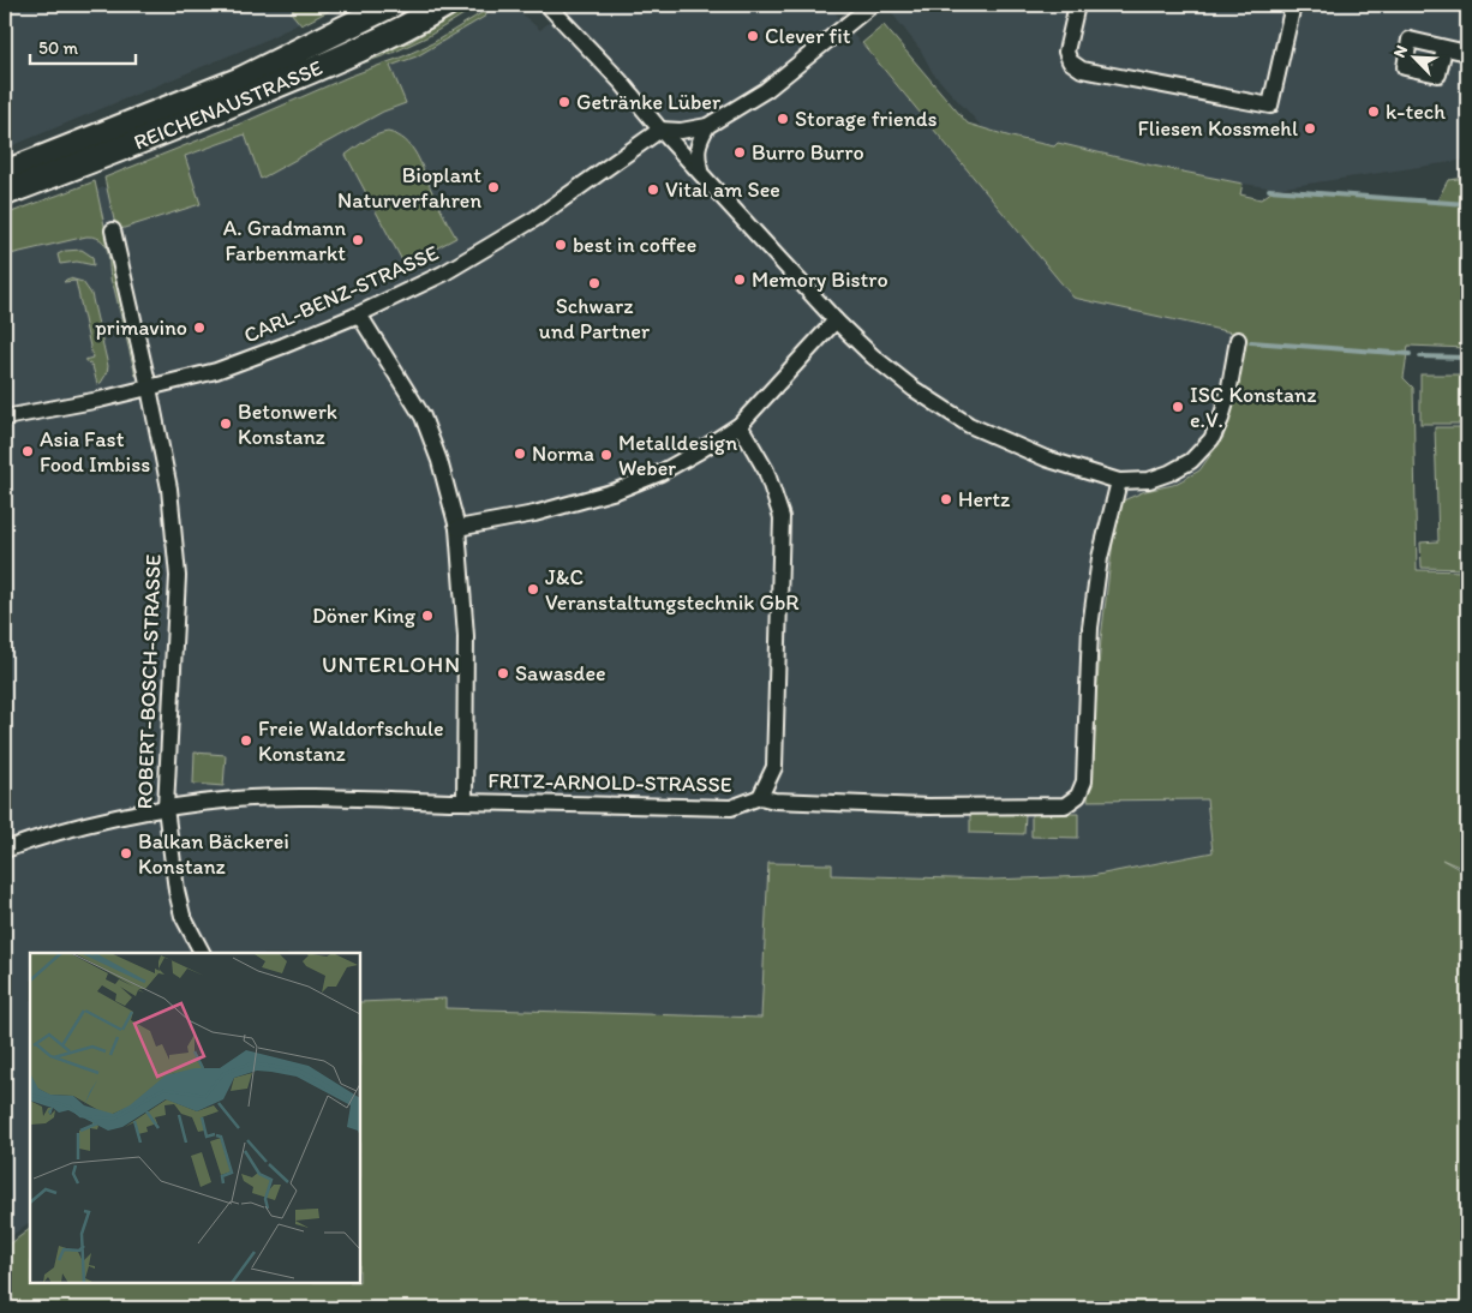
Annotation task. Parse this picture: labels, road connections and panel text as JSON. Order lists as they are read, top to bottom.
{
  "streets": {
    "main road": ["REICHENAUSTRASSE"],
    "street": ["CARL-BENZ-STRASSE", "ROBERT-BOSCH-STRASSE", "FRITZ-ARNOLD-STRASSE"]
  },
  "crossings": [
    ["CARL-BENZ-STRASSE", "ROBERT-BOSCH-STRASSE"],
    ["ROBERT-BOSCH-STRASSE", "FRITZ-ARNOLD-STRASSE"]
  ],
  "districts": ["UNTERLOHN"],
  "places": [
    "Clever fit",
    "Getränke Lüber",
    "k-tech",
    "Storage friends",
    "Fliesen Kossmehl",
    "Burro Burro",
    "Bioplant Naturverfahren",
    "Vital am See",
    "A. Gradmann Farbenmarkt",
    "best in coffee",
    "Memory Bistro",
    "Schwarz und Partner",
    "primavino",
    "ISC Konstanz e.V.",
    "Betonwerk Konstanz",
    "Asia Fast Food Imbiss",
    "Norma",
    "Metalldesign Weber",
    "Hertz",
    "J&C Veranstaltungstechnik GbR",
    "Döner King",
    "Sawasdee",
    "Freie Waldorfschule Konstanz",
    "Balkan Bäckerei Konstanz"
  ],
  "scale_bar": "50 m",
  "north": "top left"
}
